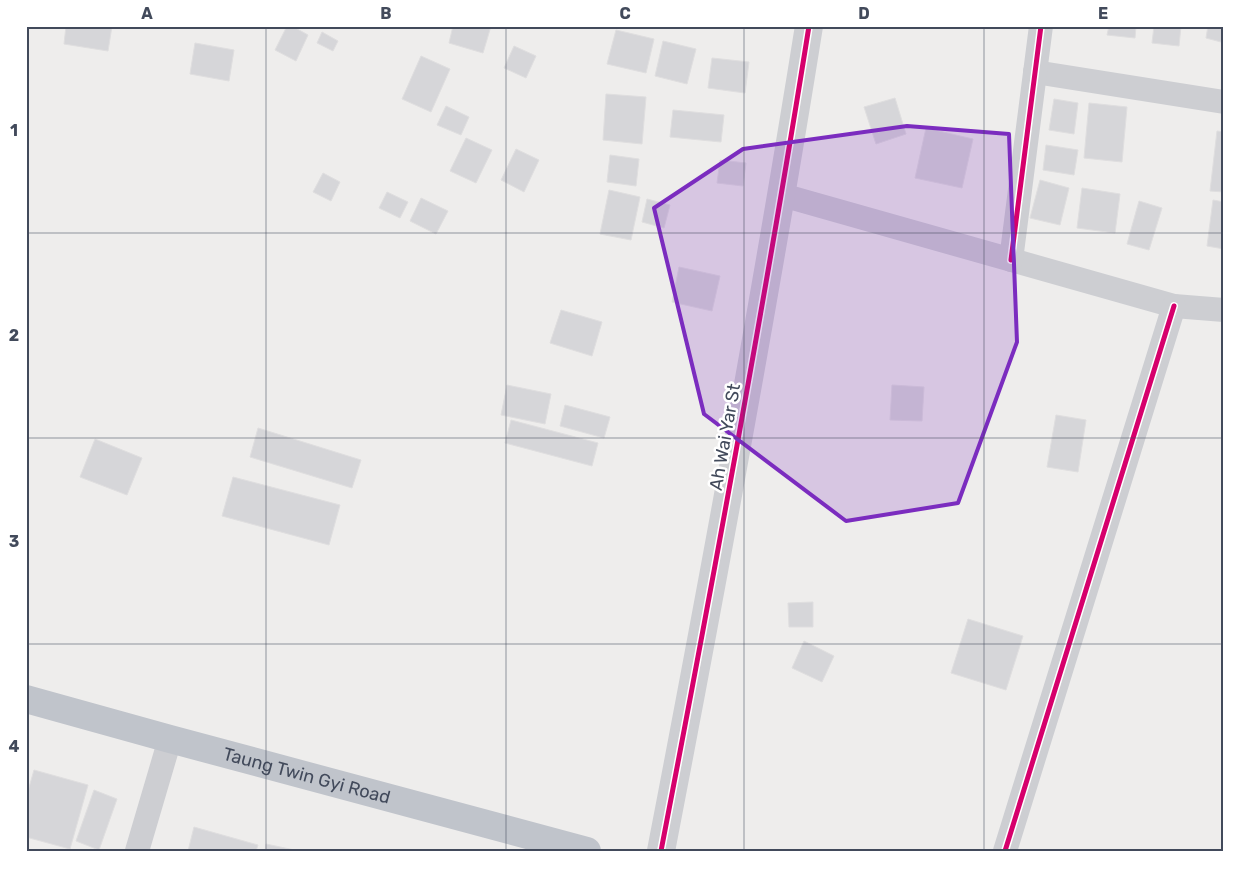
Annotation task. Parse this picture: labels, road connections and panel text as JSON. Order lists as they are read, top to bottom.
{
  "streets": {
    "highway": ["Taung Twin Gyi Road"],
    "street": ["Ah Wai Yar St"]
  },
  "grid": {
    "columns": [
      "A",
      "B",
      "C",
      "D",
      "E"
    ],
    "rows": [
      "1",
      "2",
      "3",
      "4"
    ]
  }
}
